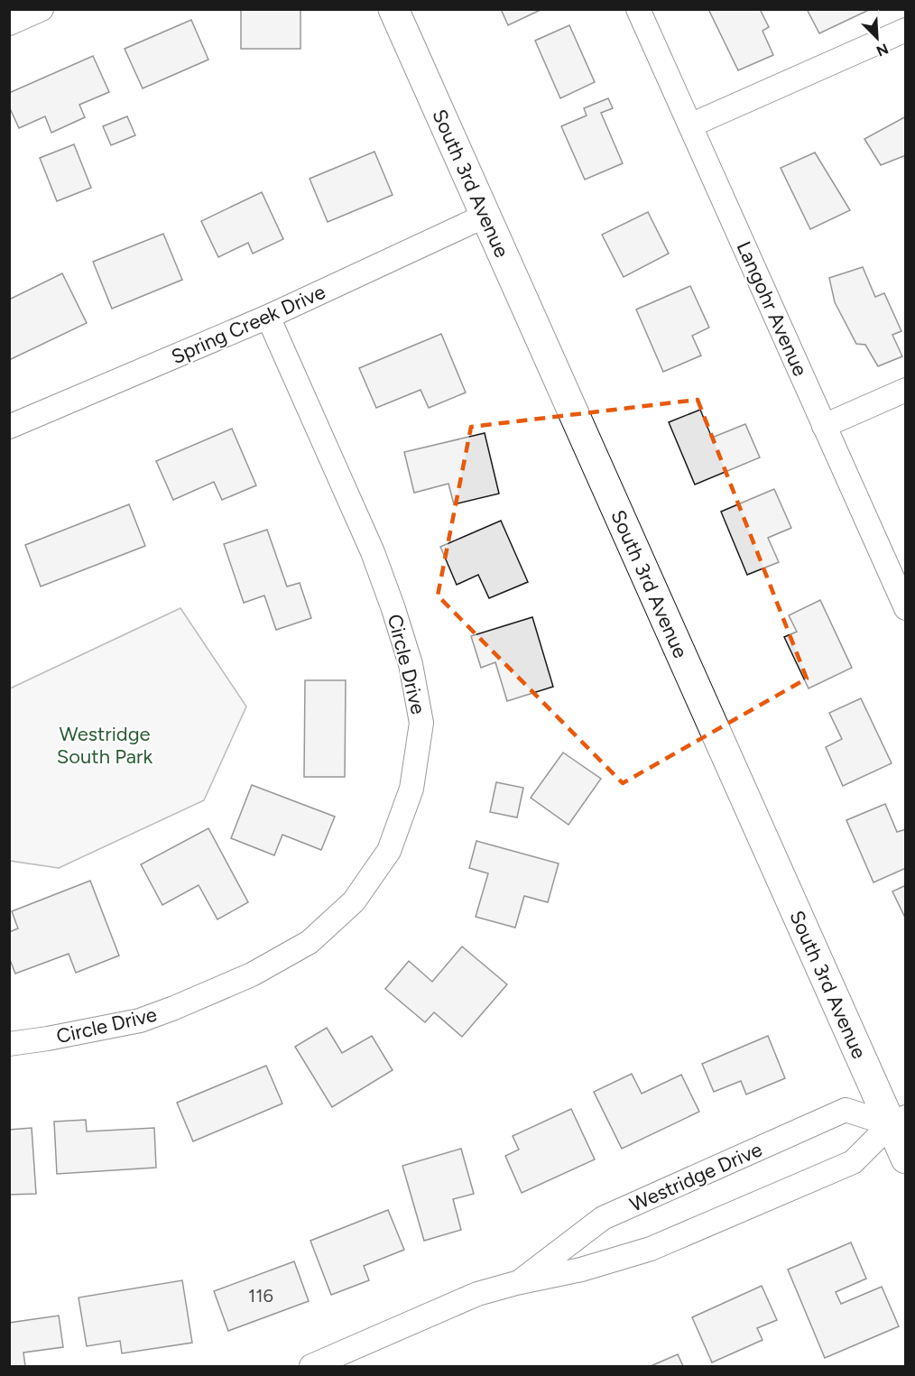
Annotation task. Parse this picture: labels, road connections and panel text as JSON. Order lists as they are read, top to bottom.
{
  "streets": {
    "main road": ["South 3rd Avenue"],
    "street": [
      "Langohr Avenue",
      "Spring Creek Drive",
      "Circle Drive",
      "Westridge Drive"
    ]
  },
  "crossings": [
    ["South 3rd Avenue", "Spring Creek Drive"],
    ["South 3rd Avenue", "Westridge Drive"],
    ["Spring Creek Drive", "Circle Drive"]
  ],
  "parks": ["Westridge South Park"],
  "house_numbers": ["116"],
  "north": "bottom right"
}
